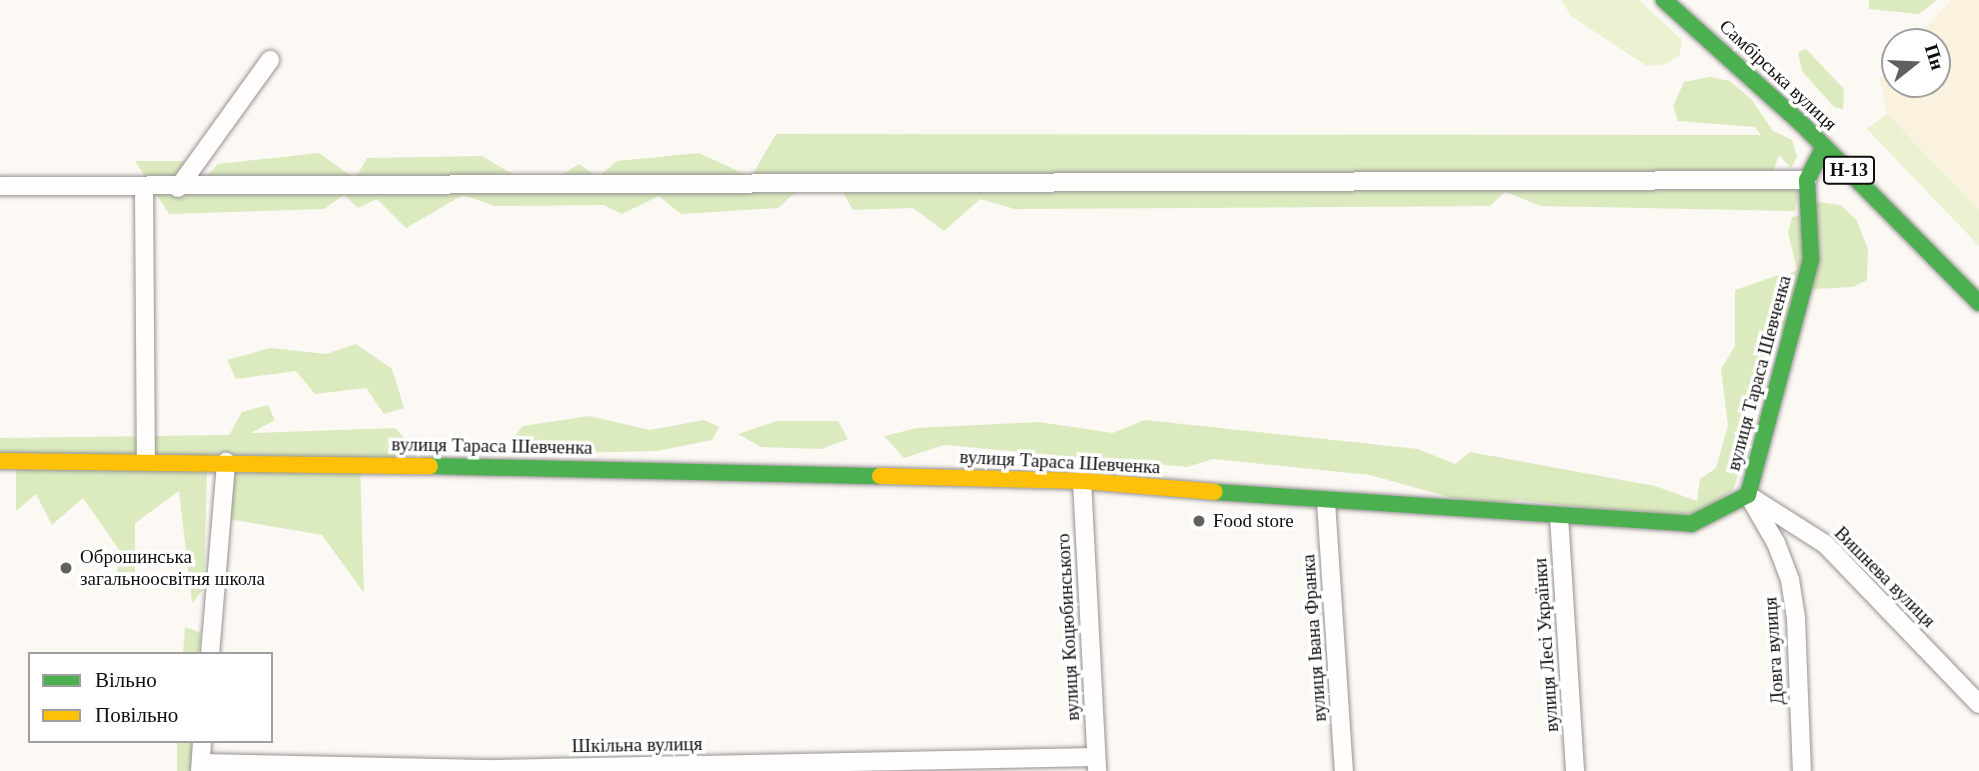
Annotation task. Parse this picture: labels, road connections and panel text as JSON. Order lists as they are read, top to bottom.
{
  "streets": {
    "street": [
      "Самбірська вулиця",
      "Н-13",
      "вулиця Тараса Шевченка",
      "Вишнева вулиця",
      "вулиця Коцюбинського",
      "вулиця Івана Франка",
      "вулиця Лесі Українки",
      "Довга вулиця",
      "Шкільна вулиця"
    ]
  },
  "crossings": [
    ["вулиця Тараса Шевченка", "Вишнева вулиця"],
    ["вулиця Тараса Шевченка", "вулиця Коцюбинського"],
    ["вулиця Тараса Шевченка", "вулиця Івана Франка"],
    ["вулиця Тараса Шевченка", "вулиця Лесі Українки"],
    ["вулиця Тараса Шевченка", "Довга вулиця"],
    ["Вишнева вулиця", "Довга вулиця"],
    ["вулиця Коцюбинського", "Шкільна вулиця"]
  ],
  "places": ["Food store", "Оброшинська загальноосвітня школа"],
  "legend": ["Вільно", "Повільно"],
  "north": "right"
}
